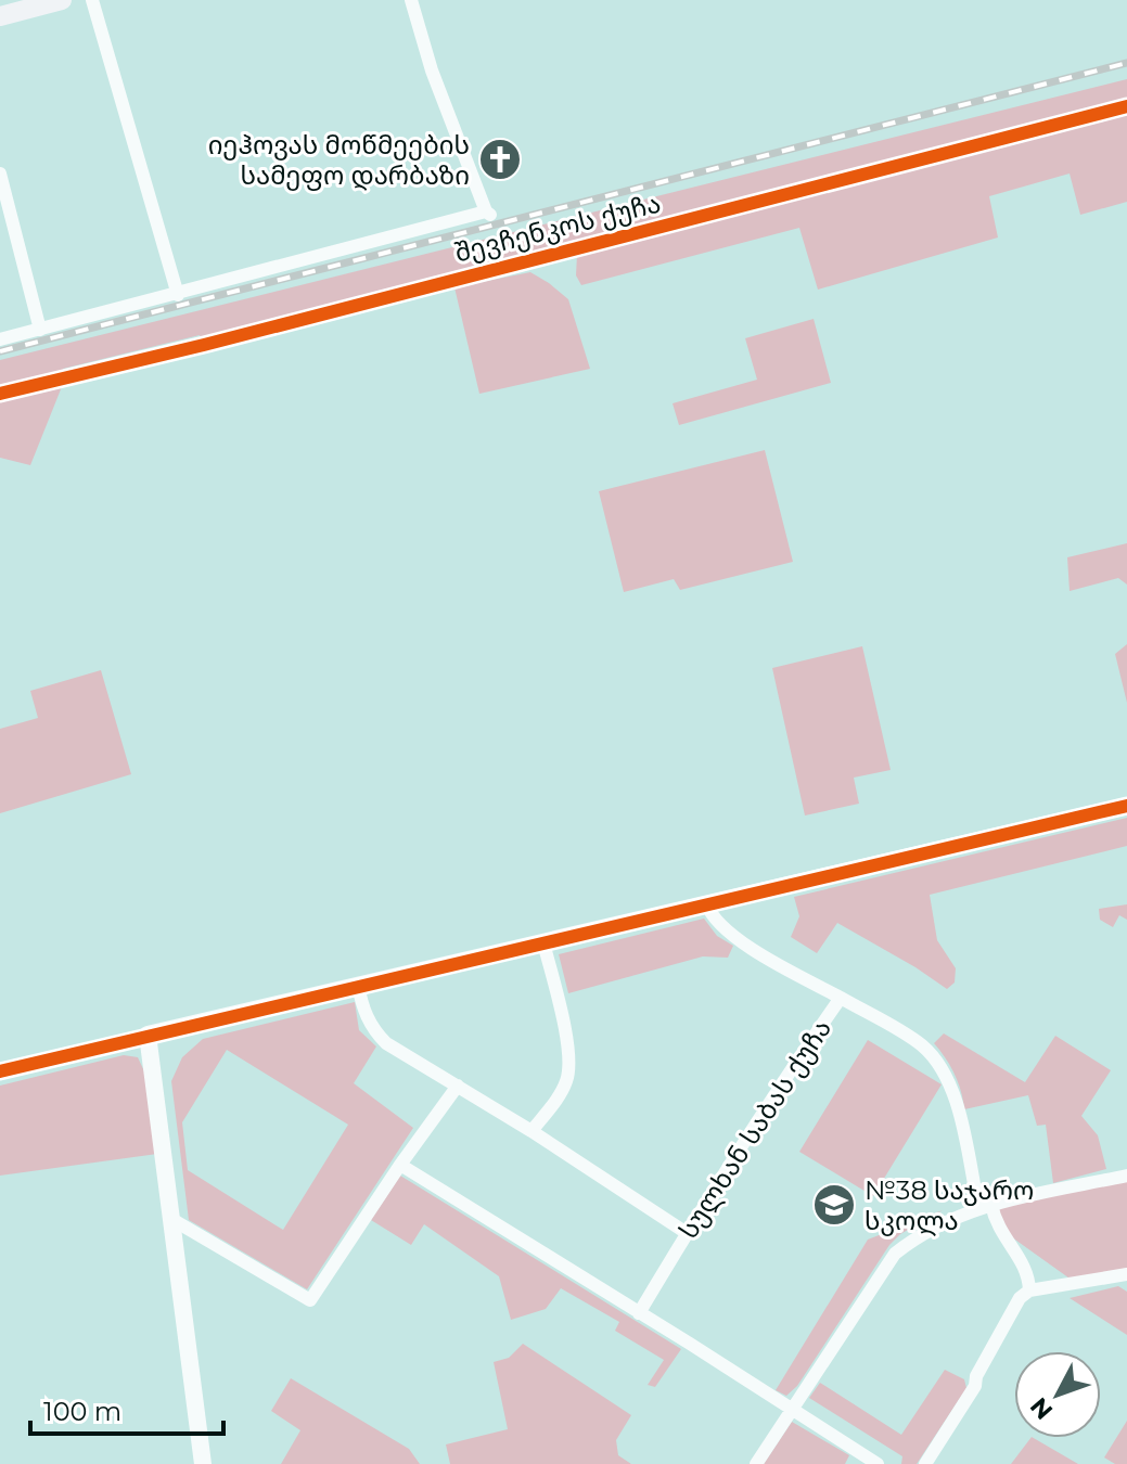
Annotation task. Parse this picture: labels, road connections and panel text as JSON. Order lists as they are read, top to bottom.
{
  "streets": {
    "street": ["შევჩენკოს ქუჩა", "სულხან საბას ქუჩა"]
  },
  "places": {
    "church": ["იეჰოვას მოწმეების სამეფო დარბაზი"],
    "school or university": ["№38 საჯარო სკოლა"]
  },
  "scale_bar": "100 m",
  "north": "bottom left"
}
